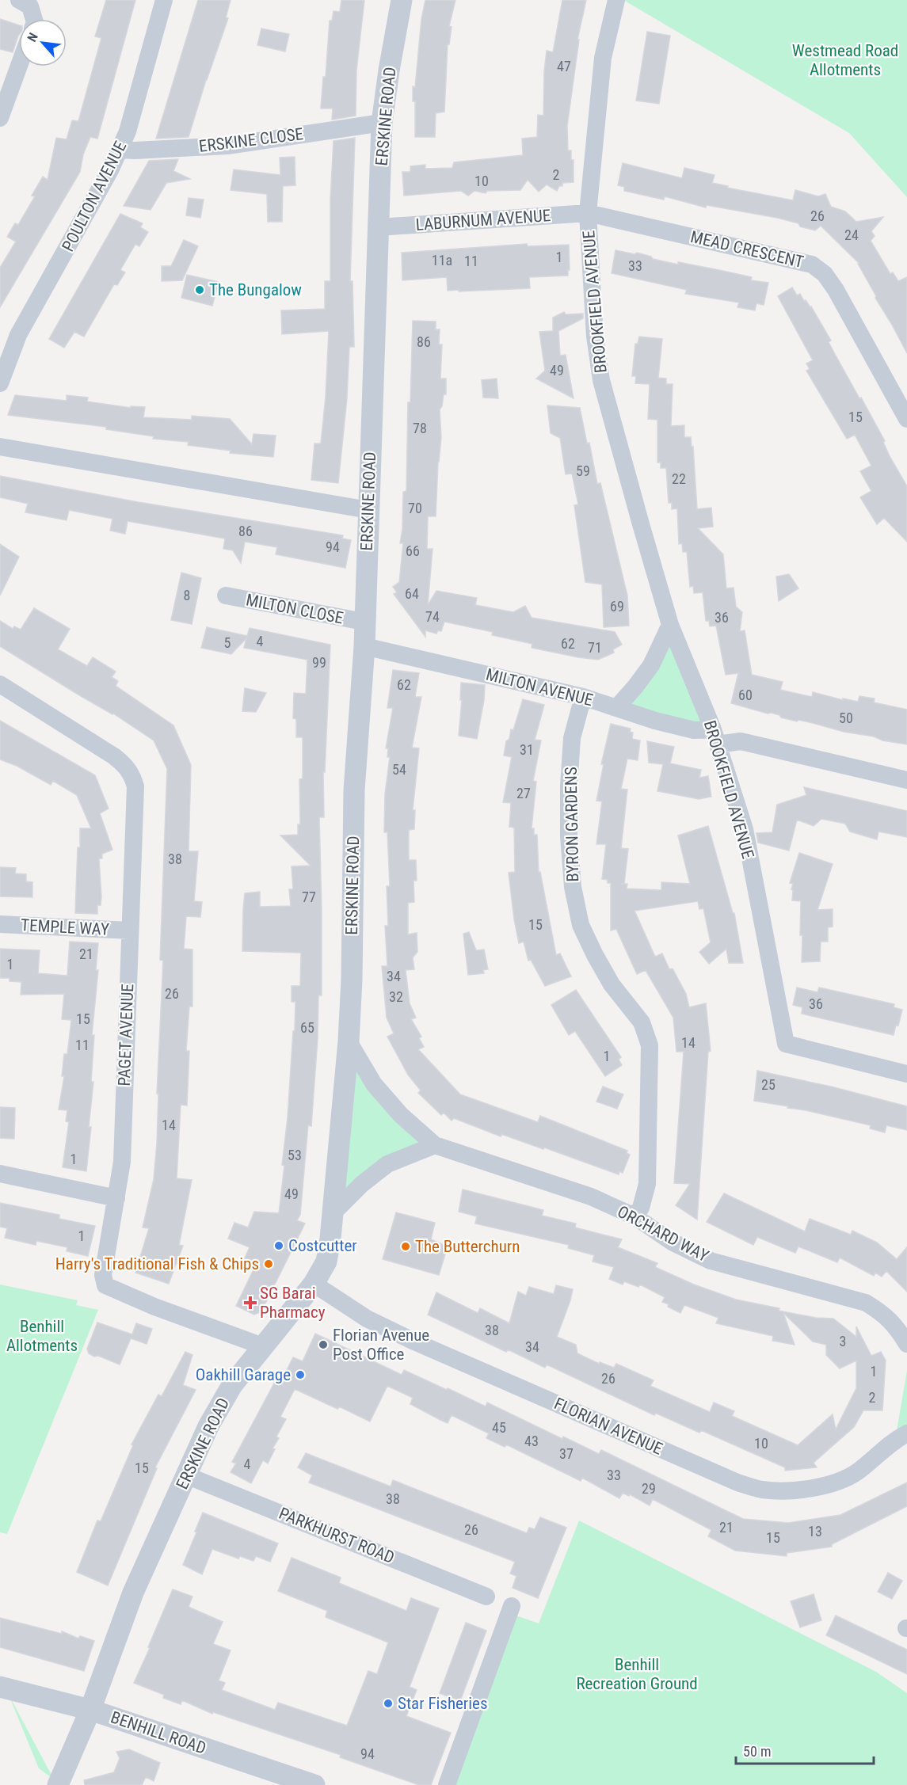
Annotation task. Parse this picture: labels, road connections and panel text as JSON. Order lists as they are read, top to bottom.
{
  "streets": {
    "street": [
      "ERSKINE ROAD",
      "ERSKINE CLOSE",
      "POULTON AVENUE",
      "LABURNUM AVENUE",
      "MEAD CRESCENT",
      "BROOKFIELD AVENUE",
      "MILTON CLOSE",
      "MILTON AVENUE",
      "BYRON GARDENS",
      "TEMPLE WAY",
      "PAGET AVENUE",
      "ORCHARD WAY",
      "FLORIAN AVENUE",
      "PARKHURST ROAD",
      "BENHILL ROAD"
    ]
  },
  "crossings": [
    ["ERSKINE ROAD", "ERSKINE CLOSE"],
    ["ERSKINE ROAD", "LABURNUM AVENUE"],
    ["ERSKINE ROAD", "MILTON CLOSE"],
    ["ERSKINE ROAD", "MILTON AVENUE"],
    ["ERSKINE ROAD", "PAGET AVENUE"],
    ["ERSKINE ROAD", "ORCHARD WAY"],
    ["ERSKINE ROAD", "FLORIAN AVENUE"],
    ["ERSKINE ROAD", "PARKHURST ROAD"],
    ["ERSKINE ROAD", "BENHILL ROAD"],
    ["ERSKINE CLOSE", "POULTON AVENUE"],
    ["LABURNUM AVENUE", "MEAD CRESCENT"],
    ["LABURNUM AVENUE", "BROOKFIELD AVENUE"],
    ["MEAD CRESCENT", "BROOKFIELD AVENUE"],
    ["BROOKFIELD AVENUE", "MILTON AVENUE"],
    ["MILTON AVENUE", "BYRON GARDENS"],
    ["BYRON GARDENS", "ORCHARD WAY"],
    ["TEMPLE WAY", "PAGET AVENUE"]
  ],
  "parks": ["Westmead Road Allotments", "Benhill Allotments", "Benhill Recreation Ground"],
  "places": {
    "other": [
      "The Bungalow",
      "Costcutter",
      "The Butterchurn",
      "Harry's Traditional Fish & Chips",
      "Florian Avenue Post Office",
      "Oakhill Garage",
      "Star Fisheries"
    ],
    "health": ["SG Barai Pharmacy"]
  },
  "house_numbers": [
    "47",
    "2",
    "10",
    "26",
    "24",
    "1",
    "11a",
    "11",
    "33",
    "86",
    "49",
    "15",
    "78",
    "59",
    "22",
    "70",
    "86",
    "94",
    "66",
    "64",
    "8",
    "69",
    "74",
    "36",
    "4",
    "5",
    "62",
    "71",
    "99",
    "62",
    "60",
    "50",
    "31",
    "54",
    "27",
    "38",
    "77",
    "15",
    "21",
    "1",
    "34",
    "26",
    "32",
    "36",
    "15",
    "65",
    "14",
    "11",
    "1",
    "25",
    "14",
    "53",
    "1",
    "49",
    "1",
    "38",
    "3",
    "34",
    "1",
    "26",
    "2",
    "45",
    "43",
    "10",
    "37",
    "4",
    "15",
    "33",
    "29",
    "38",
    "21",
    "26",
    "13",
    "15",
    "94"
  ],
  "scale_bar": "50 m",
  "north": "top left"
}
